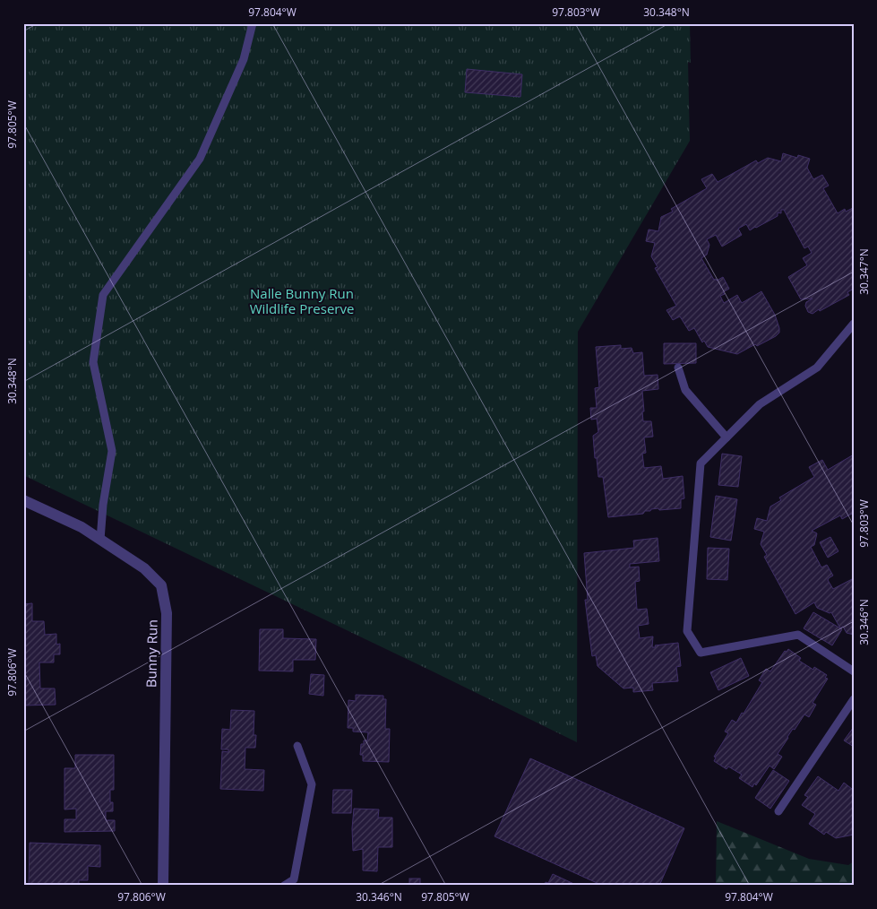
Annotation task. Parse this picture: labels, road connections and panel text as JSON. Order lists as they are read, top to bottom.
{
  "streets": {
    "street": ["Bunny Run"]
  },
  "parks": ["Nalle Bunny Run Wildlife Preserve"],
  "coordinates": [
    "97.804°W",
    "97.803°W",
    "30.348°N",
    "97.805°W",
    "30.347°N",
    "30.346°N",
    "97.806°W"
  ]
}
